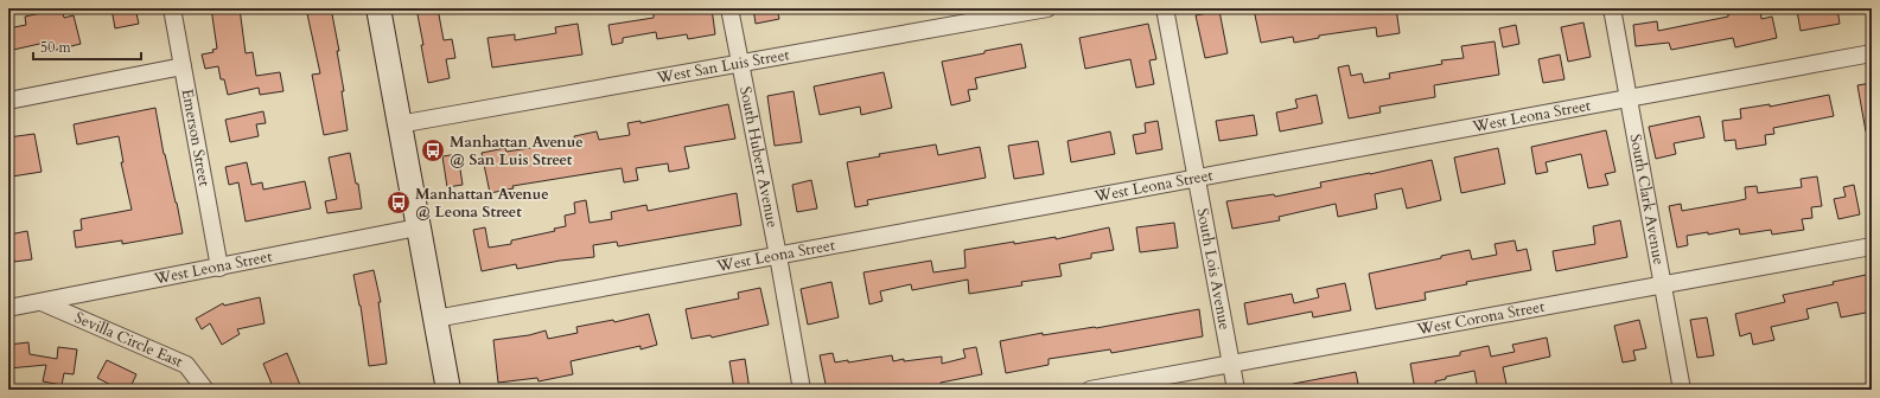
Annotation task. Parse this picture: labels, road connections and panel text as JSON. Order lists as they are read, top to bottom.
{
  "streets": {
    "street": [
      "West San Luis Street",
      "West Leona Street",
      "Emerson Street",
      "South Hubert Avenue",
      "South Clark Avenue",
      "South Lois Avenue",
      "West Corona Street",
      "Sevilla Circle East"
    ]
  },
  "crossings": [
    ["West San Luis Street", "South Hubert Avenue"],
    ["West Leona Street", "Emerson Street"],
    ["West Leona Street", "South Hubert Avenue"],
    ["West Leona Street", "South Clark Avenue"],
    ["West Leona Street", "South Lois Avenue"],
    ["West Leona Street", "Sevilla Circle East"],
    ["South Clark Avenue", "West Corona Street"],
    ["South Lois Avenue", "West Corona Street"]
  ],
  "places": {
    "bus stop": ["Manhattan Avenue @ San Luis Street", "Manhattan Avenue @ Leona Street"]
  },
  "scale_bar": "50 m"
}
